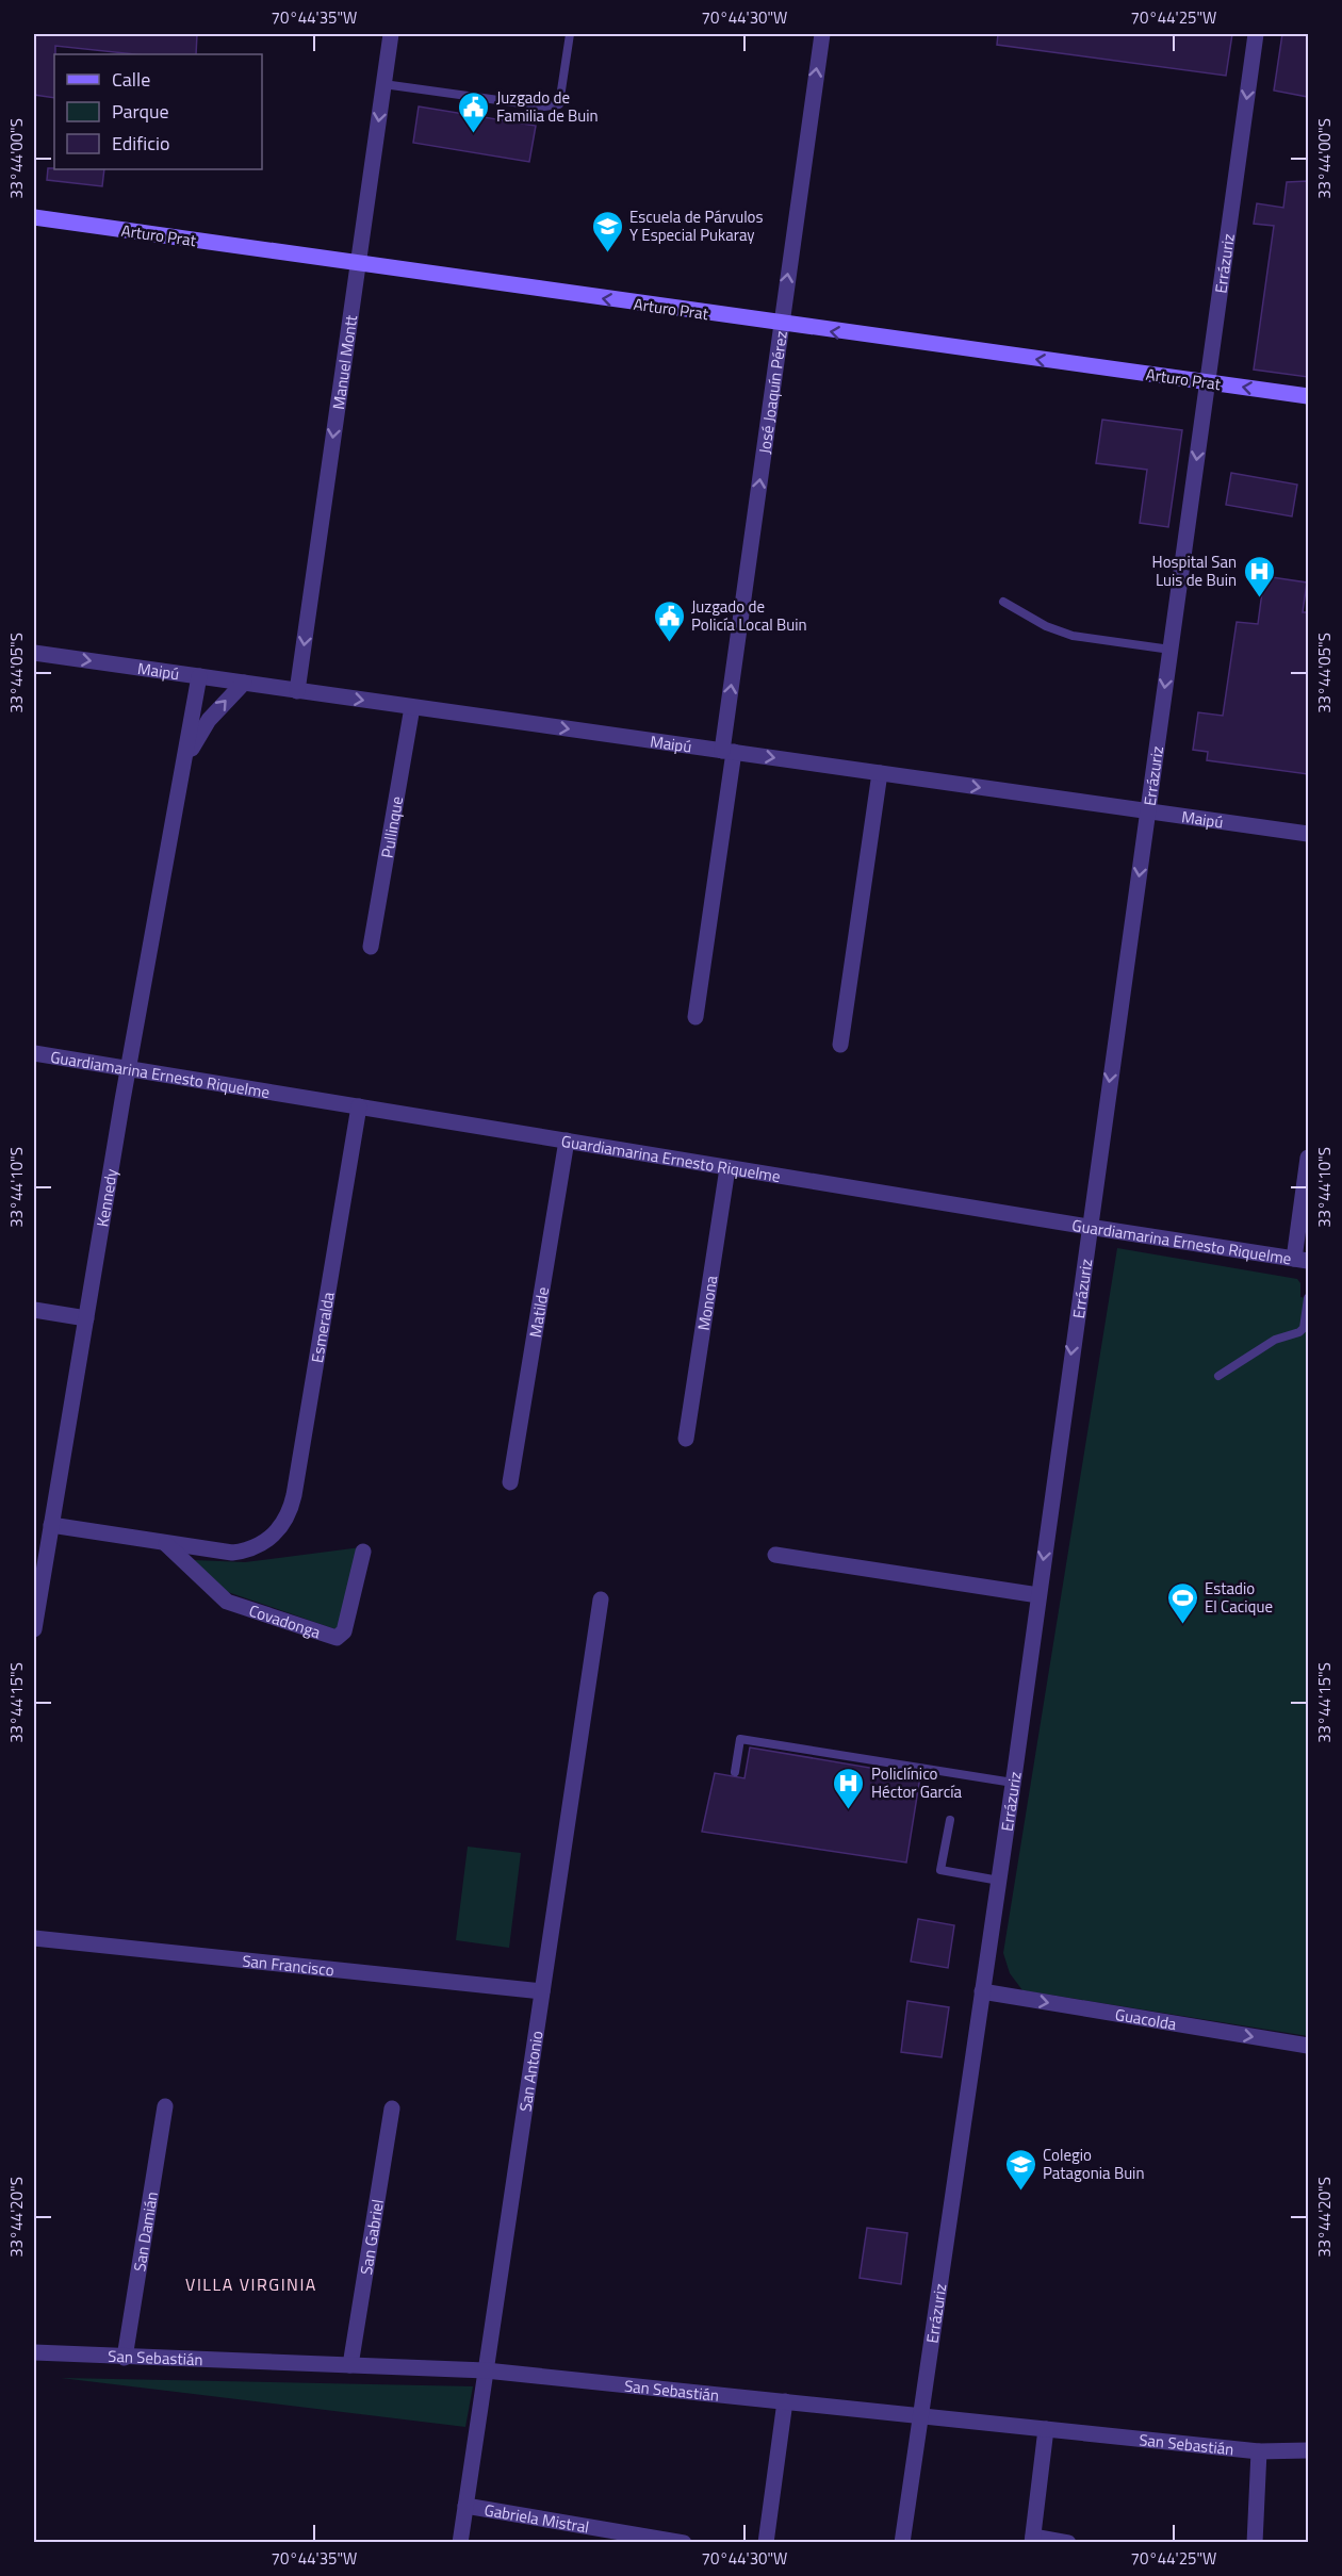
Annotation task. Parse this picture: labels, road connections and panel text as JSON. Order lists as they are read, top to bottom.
{
  "streets": {
    "main road": ["Arturo Prat"],
    "street": [
      "Errázuriz",
      "Manuel Montt",
      "José Joaquín Pérez",
      "Maipú",
      "Pullinque",
      "Guardiamarina Ernesto Riquelme",
      "Kennedy",
      "Monona",
      "Matilde",
      "Esmeralda",
      "Covadonga",
      "San Francisco",
      "Guacolda",
      "San Antonio",
      "San Damián",
      "San Gabriel",
      "San Sebastián",
      "Gabriela Mistral"
    ]
  },
  "crossings": [
    ["Arturo Prat", "Errázuriz"],
    ["Arturo Prat", "Manuel Montt"],
    ["Arturo Prat", "José Joaquín Pérez"],
    ["Errázuriz", "Maipú"],
    ["Errázuriz", "Guardiamarina Ernesto Riquelme"],
    ["Errázuriz", "Guacolda"],
    ["Errázuriz", "San Sebastián"],
    ["Manuel Montt", "Maipú"],
    ["José Joaquín Pérez", "Maipú"],
    ["Maipú", "Pullinque"],
    ["Maipú", "Kennedy"],
    ["Guardiamarina Ernesto Riquelme", "Kennedy"],
    ["Guardiamarina Ernesto Riquelme", "Monona"],
    ["Guardiamarina Ernesto Riquelme", "Matilde"],
    ["Guardiamarina Ernesto Riquelme", "Esmeralda"],
    ["Esmeralda", "Covadonga"],
    ["San Francisco", "San Antonio"],
    ["San Antonio", "San Sebastián"],
    ["San Antonio", "Gabriela Mistral"],
    ["San Damián", "San Sebastián"],
    ["San Gabriel", "San Sebastián"]
  ],
  "one_way": [
    "Arturo Prat",
    "Errázuriz",
    "Manuel Montt",
    "José Joaquín Pérez",
    "Maipú",
    "Guacolda"
  ],
  "districts": ["VILLA VIRGINIA"],
  "places": {
    "public building": ["Juzgado de Familia de Buin", "Juzgado de Policía Local Buin"],
    "school or university": ["Escuela de Párvulos Y Especial Pukaray", "Colegio Patagonia Buin"],
    "hospital": ["Hospital San Luis de Buin", "Policlínico Héctor García"],
    "sports": ["Estadio El Cacique"]
  },
  "legend": ["Calle", "Parque", "Edificio"],
  "coordinates": [
    "70°44'35\"W",
    "70°44'30\"W",
    "70°44'25\"W",
    "33°44'00\"S",
    "33°44'05\"S",
    "33°44'10\"S",
    "33°44'15\"S",
    "33°44'20\"S"
  ]
}
